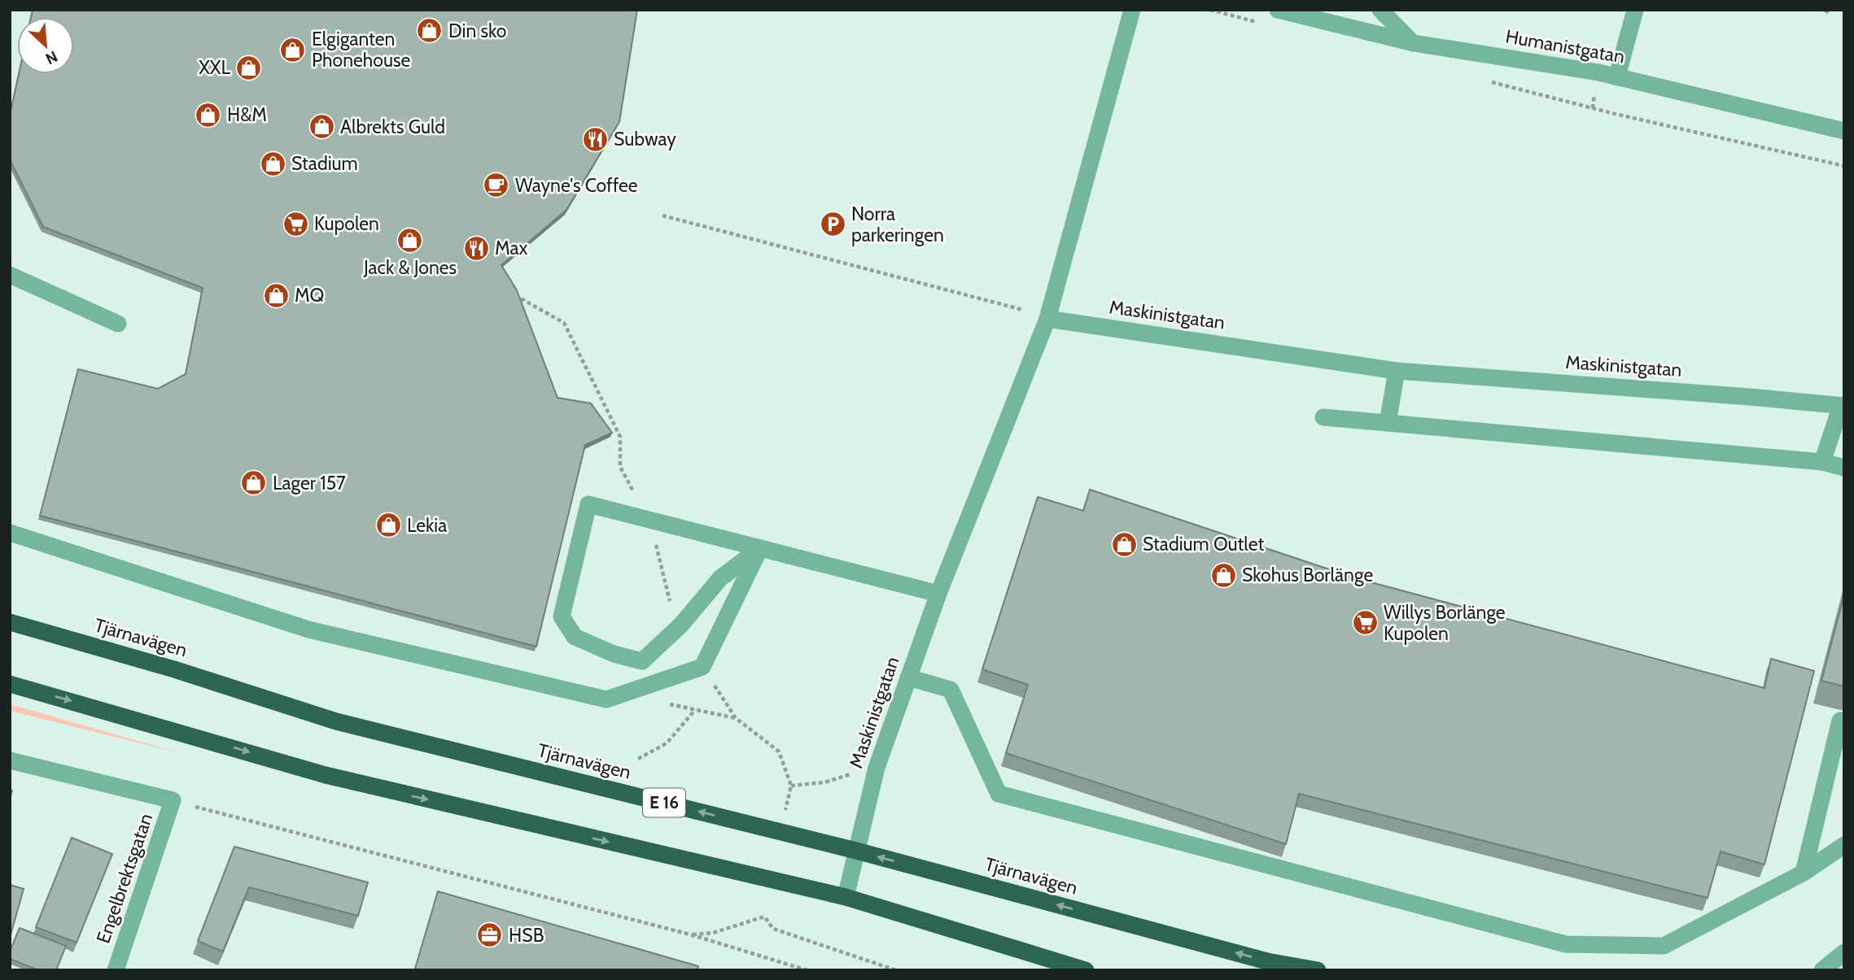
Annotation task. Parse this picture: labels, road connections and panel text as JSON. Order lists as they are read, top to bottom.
{
  "streets": {
    "highway": ["Tjärnavägen", "E 16"],
    "street": ["Humanistgatan", "Maskinistgatan", "Engelbrektsgatan"]
  },
  "crossings": [
    ["Maskinistgatan", "Tjärnavägen"]
  ],
  "places": {
    "shop": [
      "Din sko",
      "Elgiganten Phonehouse",
      "XXL",
      "H&M",
      "Albrekts Guld",
      "Stadium",
      "Jack & Jones",
      "MQ",
      "Lager 157",
      "Lekia",
      "Stadium Outlet",
      "Skohus Borlänge"
    ],
    "restaurant": ["Subway", "Max"],
    "cafe": ["Wayne's Coffee"],
    "supermarket": ["Kupolen", "Willys Borlänge Kupolen"],
    "parking": ["Norra parkeringen"],
    "office": ["HSB"]
  },
  "north": "bottom right"
}
